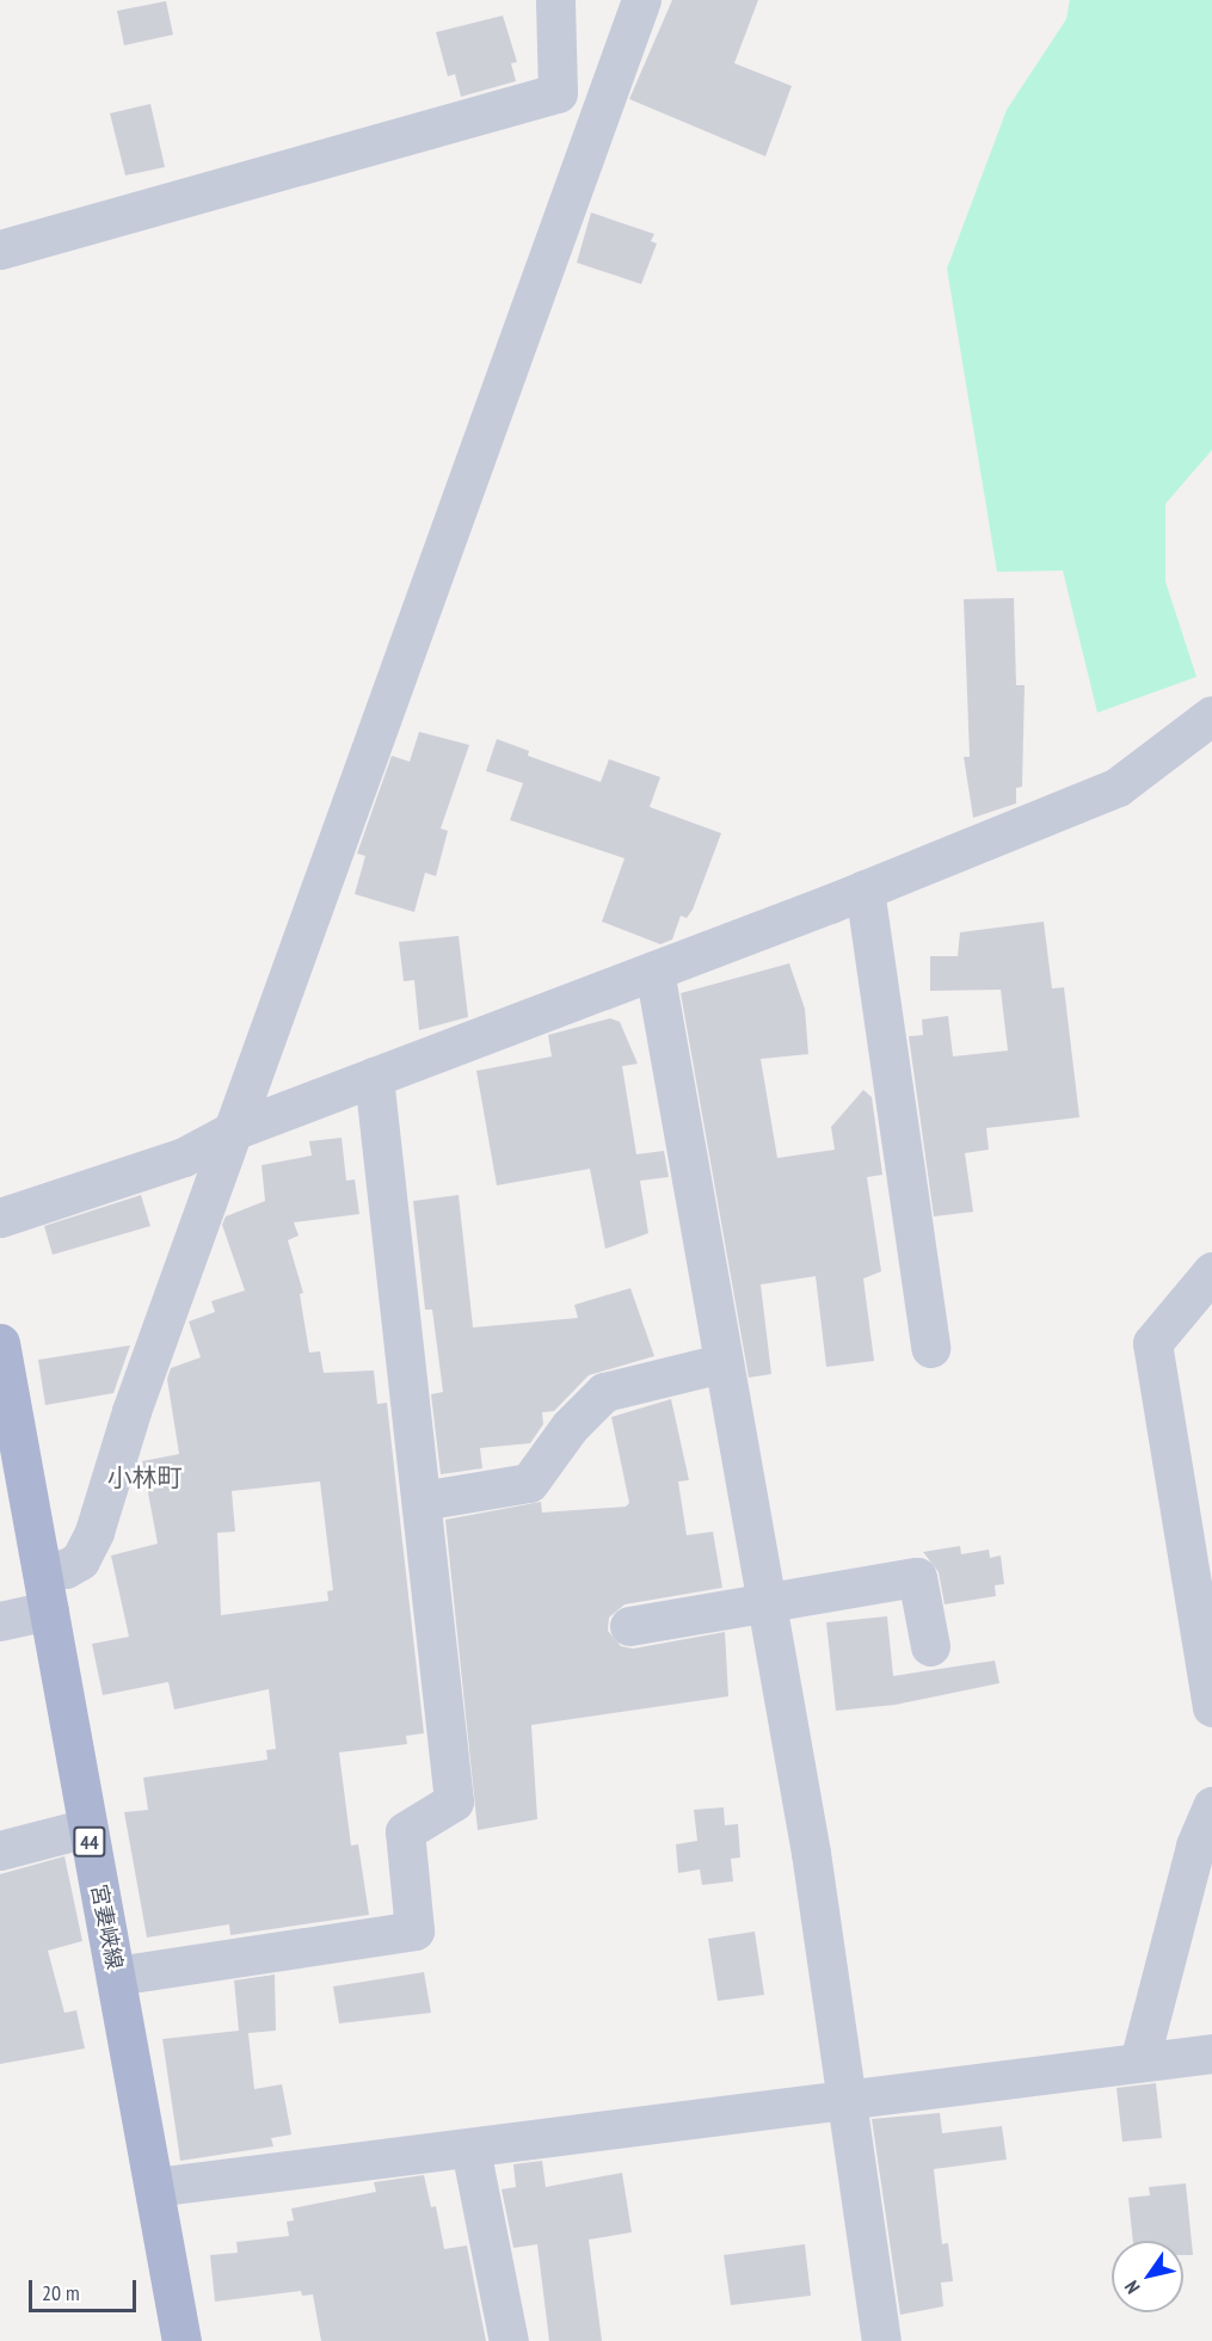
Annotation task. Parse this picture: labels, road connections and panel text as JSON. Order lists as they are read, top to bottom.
{
  "streets": {
    "main road": ["44", "宮妻峡線"]
  },
  "districts": ["小林町"],
  "scale_bar": "20 m",
  "north": "bottom left"
}
